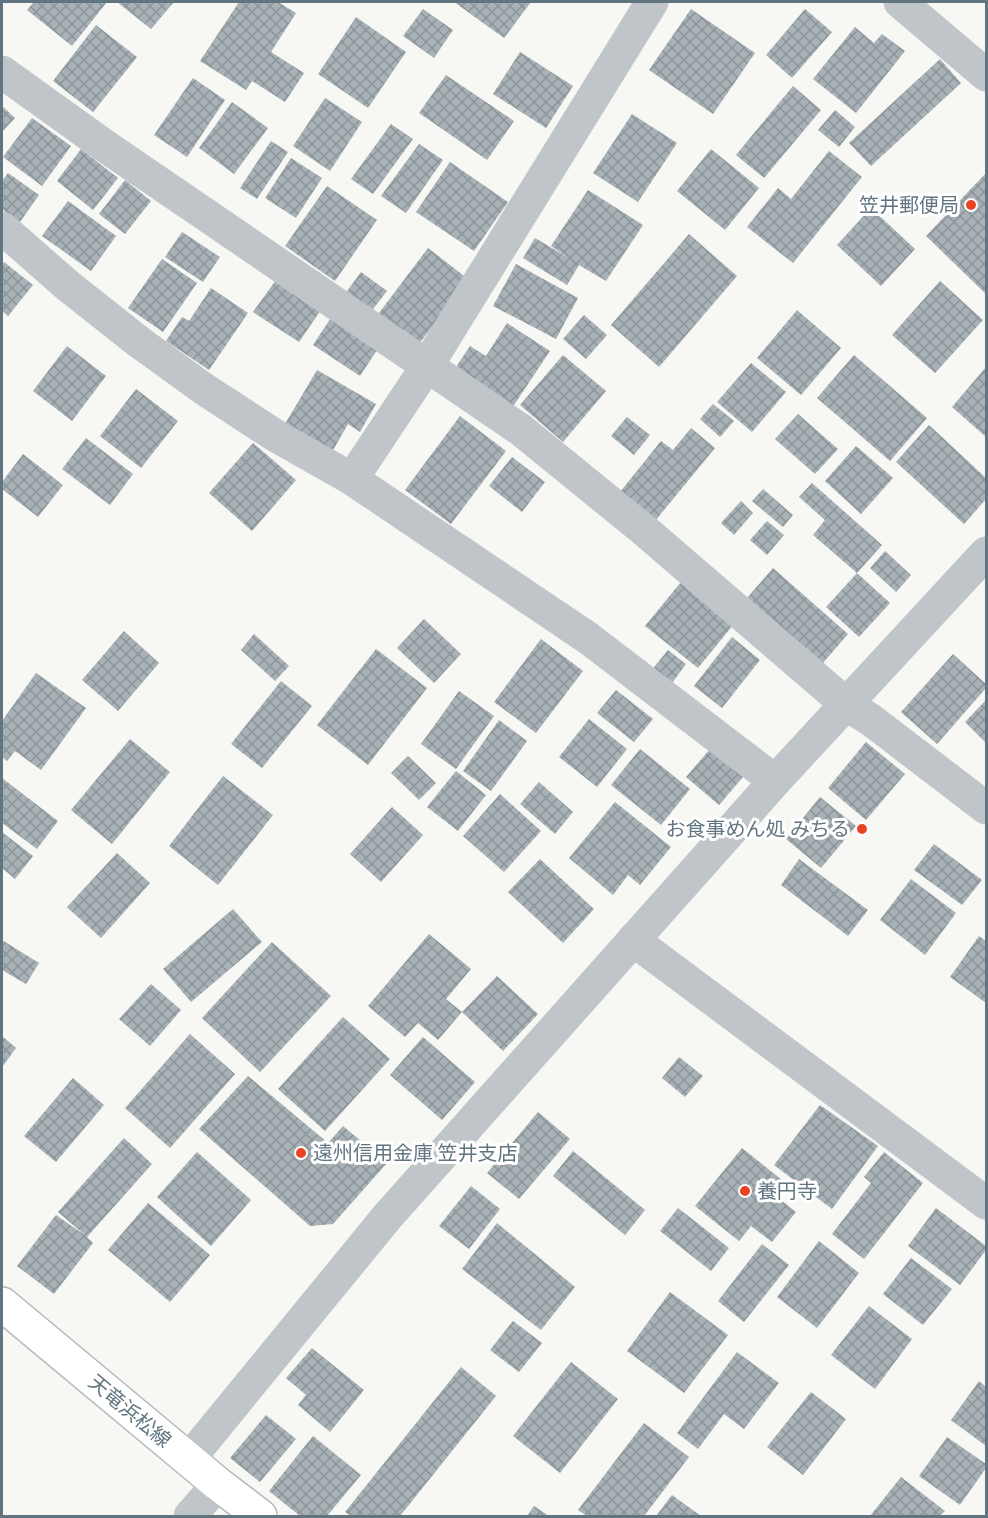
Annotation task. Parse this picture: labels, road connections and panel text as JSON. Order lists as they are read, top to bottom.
{
  "streets": {
    "main road": ["天竜浜松線"]
  },
  "places": [
    "笠井郵便局",
    "お食事めん処 みちる",
    "遠州信用金庫 笠井支店",
    "養円寺"
  ]
}
